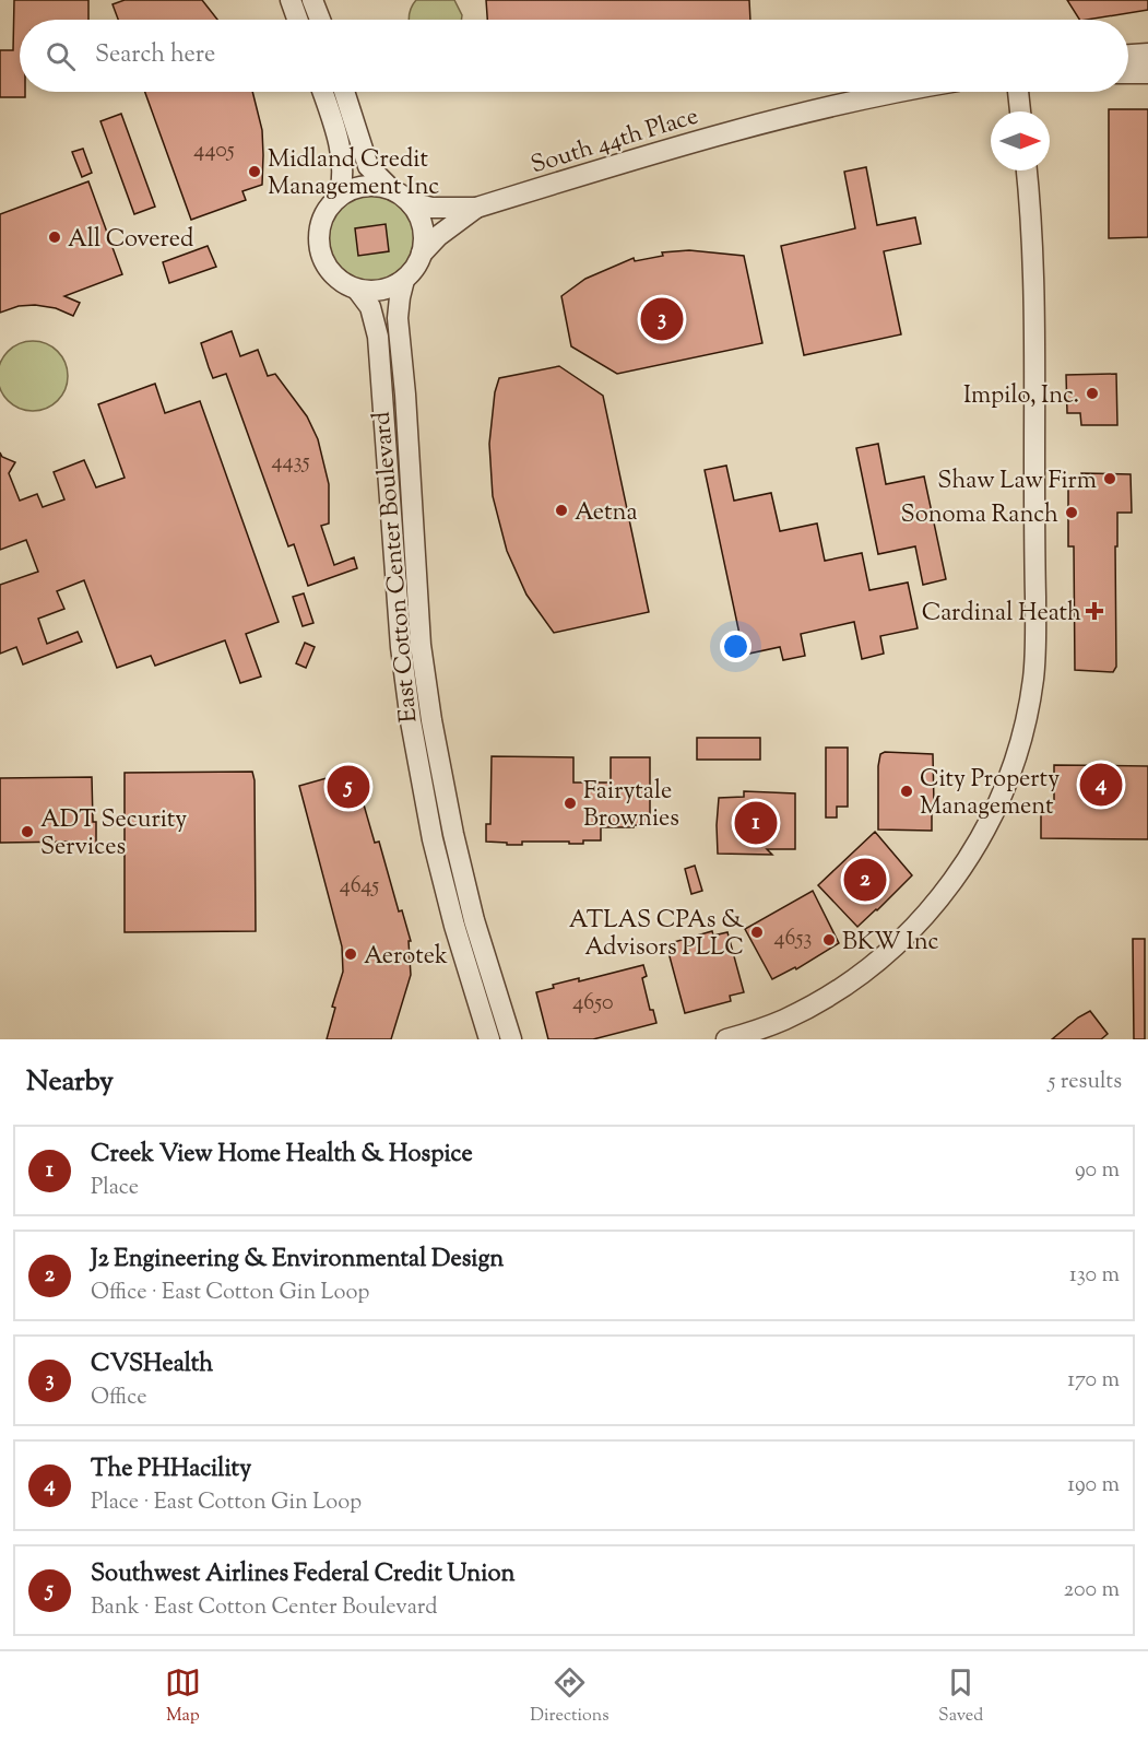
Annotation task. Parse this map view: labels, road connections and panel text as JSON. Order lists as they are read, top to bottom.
{
  "streets": {
    "street": ["South 44th Place", "East Cotton Center Boulevard"]
  },
  "crossings": [
    ["South 44th Place", "East Cotton Center Boulevard"]
  ],
  "places": {
    "other": [
      "Midland Credit Management Inc",
      "All Covered",
      "Impilo, Inc.",
      "Shaw Law Firm",
      "Aetna",
      "Sonoma Ranch",
      "City Property Management",
      "Fairytale Brownies",
      "ADT Security Services",
      "ATLAS CPAs & Advisors PLLC",
      "BKW Inc",
      "Aerotek"
    ],
    "health": ["Cardinal Heath"]
  },
  "house_numbers": [
    "4405",
    "4435",
    "4645",
    "4653",
    "4650"
  ],
  "north": "right",
  "page": {
    "search": "Search here",
    "pins": [
      "3",
      "4",
      "5",
      "1",
      "2"
    ],
    "heading": ["Nearby", "5 results"],
    "list": [
      {
        "mark": "1",
        "name": "Creek View Home Health & Hospice",
        "note": "Place",
        "value": "90 m"
      },
      {
        "mark": "2",
        "name": "J2 Engineering & Environmental Design",
        "note": "Office · East Cotton Gin Loop",
        "value": "130 m"
      },
      {
        "mark": "3",
        "name": "CVSHealth",
        "note": "Office",
        "value": "170 m"
      },
      {
        "mark": "4",
        "name": "The PHHacility",
        "note": "Place · East Cotton Gin Loop",
        "value": "190 m"
      },
      {
        "mark": "5",
        "name": "Southwest Airlines Federal Credit Union",
        "note": "Bank · East Cotton Center Boulevard",
        "value": "200 m"
      }
    ],
    "nav": ["Map", "Directions", "Saved"]
  }
}
